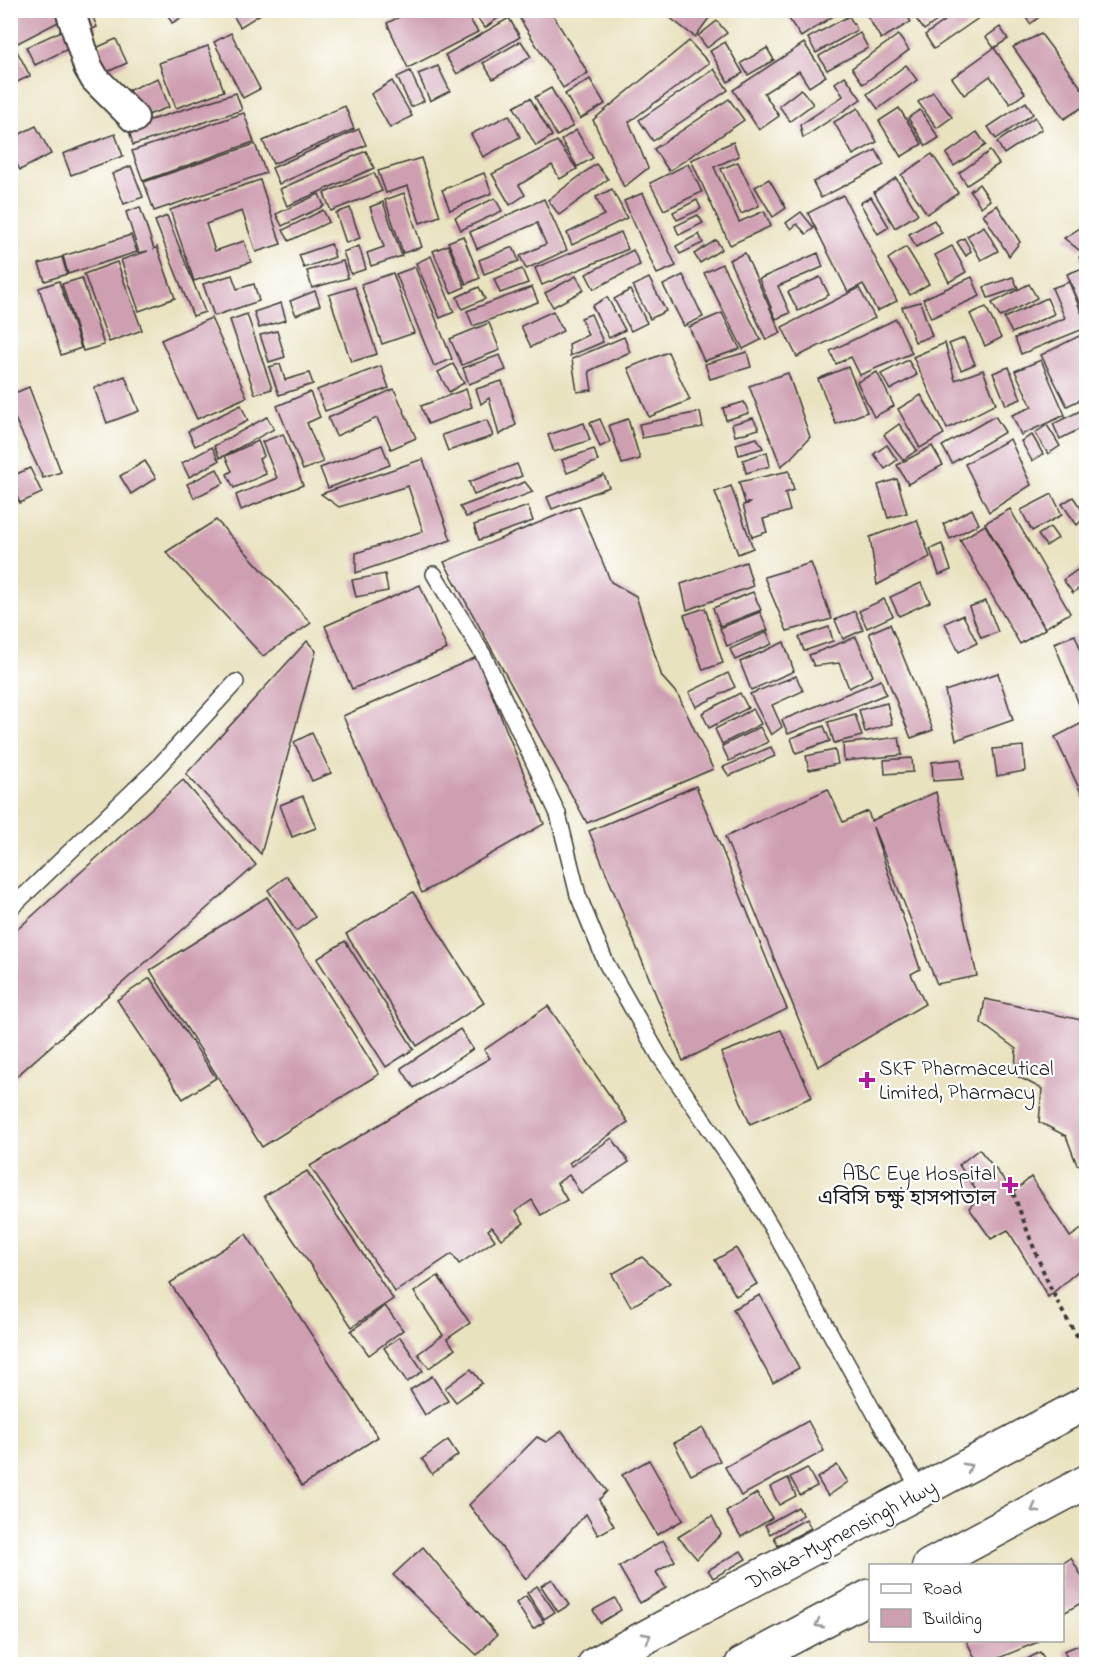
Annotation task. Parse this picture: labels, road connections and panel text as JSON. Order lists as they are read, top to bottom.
{
  "streets": {
    "highway": ["Dhaka-Mymensingh Hwy"]
  },
  "places": {
    "health": ["SKF Pharmaceutical Limited, Pharmacy", "ABC Eye Hospital এবিসি চক্ষু হাসপাতাল"]
  },
  "legend": ["Road", "Building"]
}
